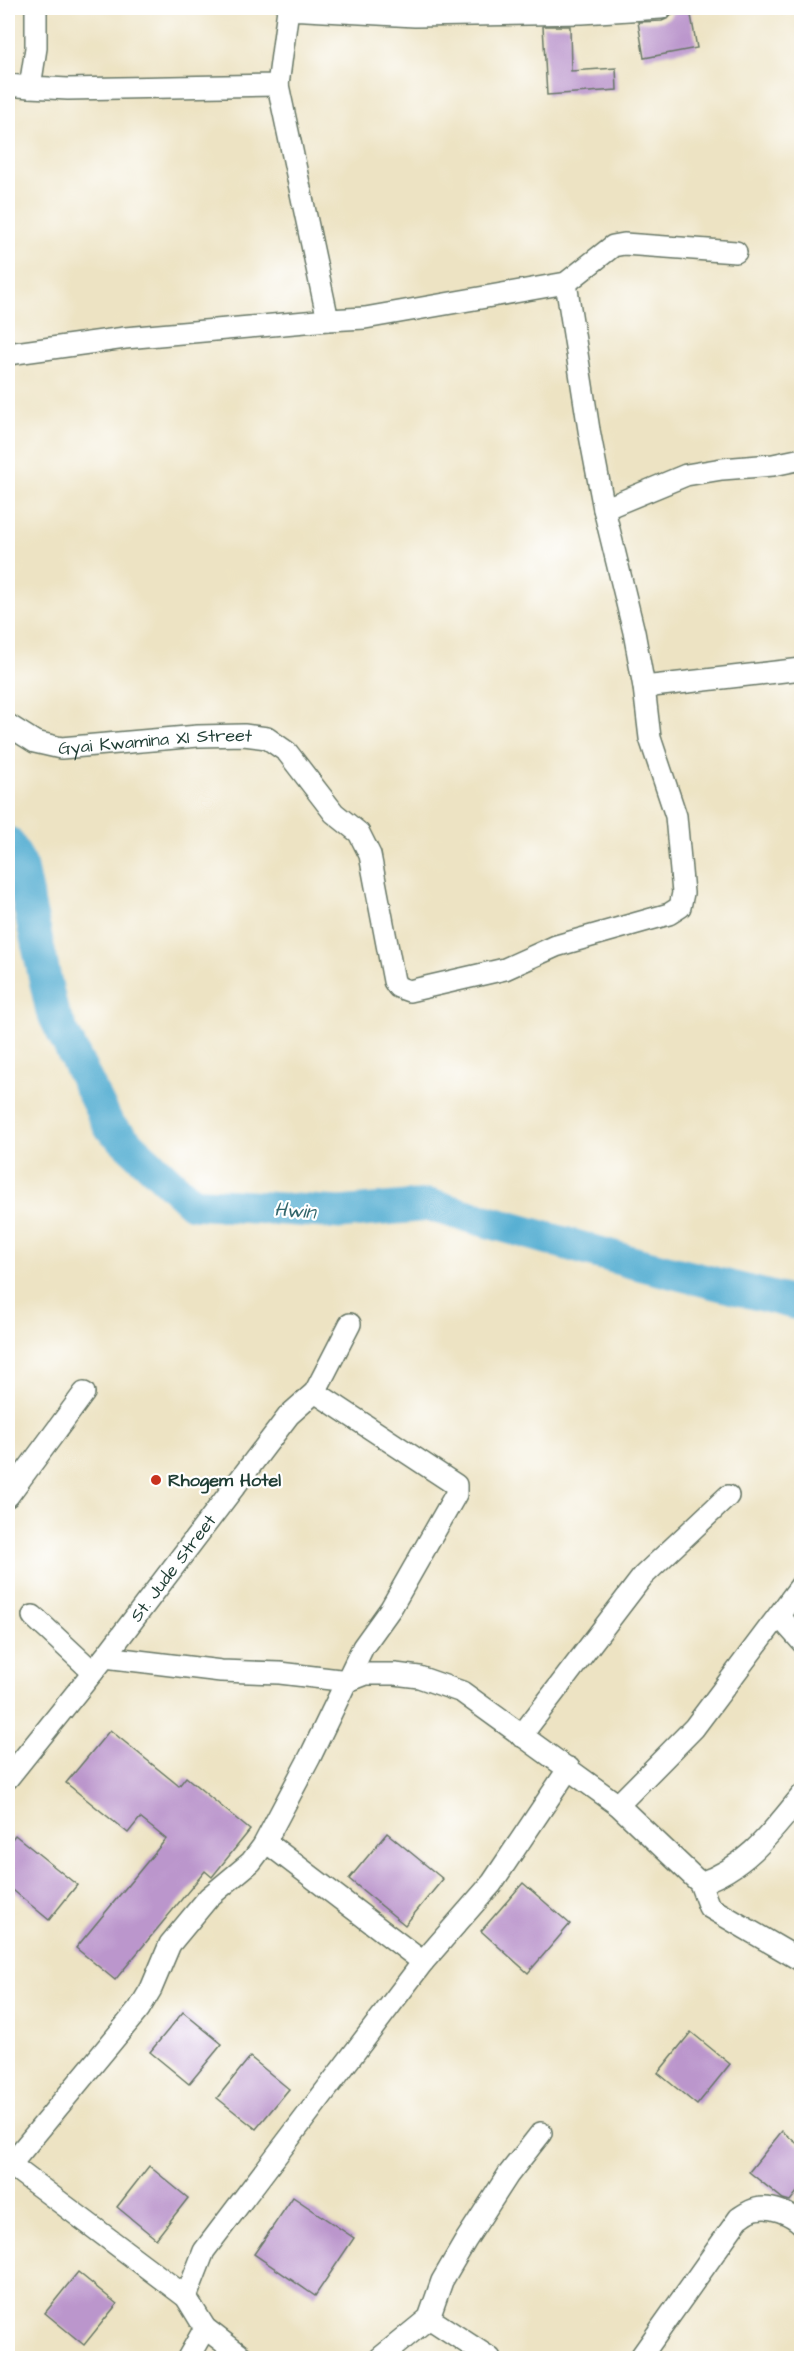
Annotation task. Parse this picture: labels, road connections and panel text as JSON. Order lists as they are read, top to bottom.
{
  "streets": {
    "street": ["Gyai Kwamina XI Street", "St. Jude Street"]
  },
  "water": ["Hwin"],
  "places": ["Rhogem Hotel"]
}
